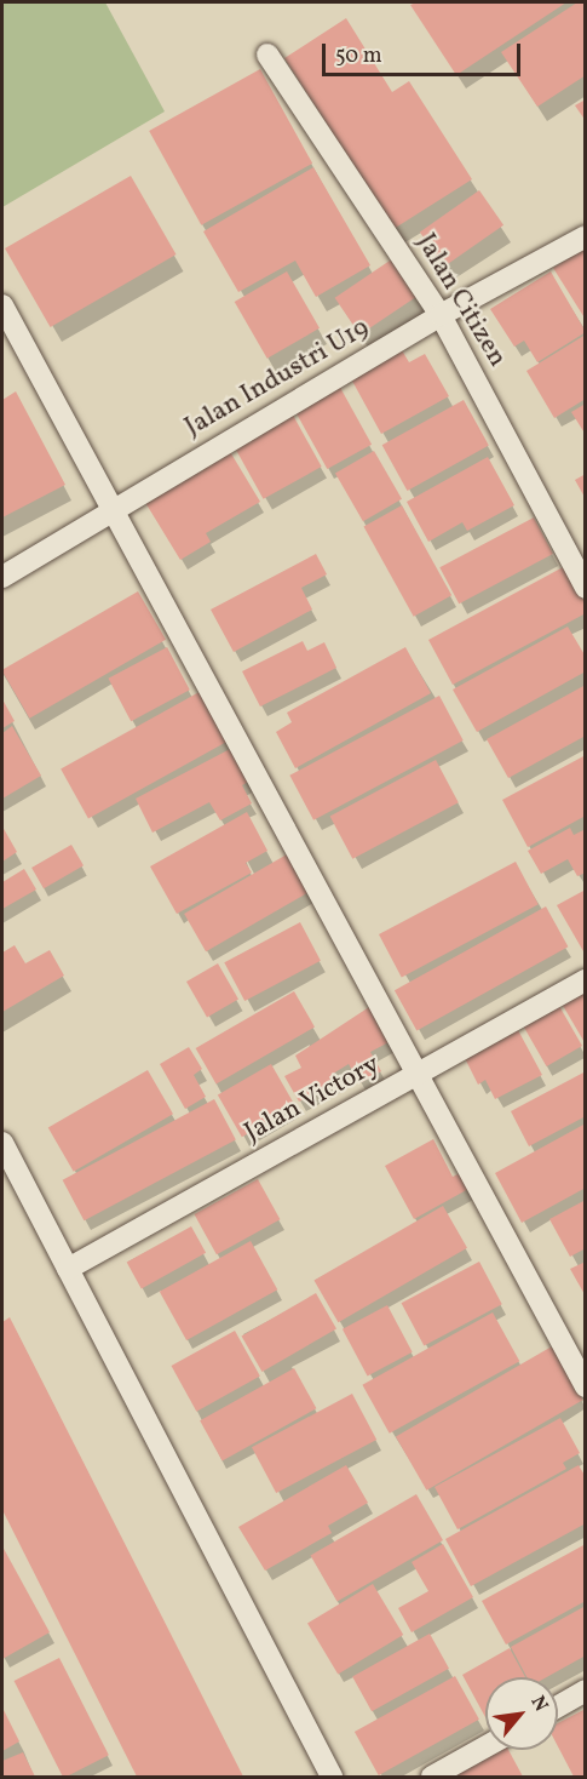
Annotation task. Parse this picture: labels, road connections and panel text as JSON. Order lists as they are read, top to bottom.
{
  "streets": {
    "street": ["Jalan Citizen", "Jalan Industri U19", "Jalan Victory"]
  },
  "crossings": [
    ["Jalan Citizen", "Jalan Industri U19"]
  ],
  "scale_bar": "50 m",
  "north": "top right"
}
